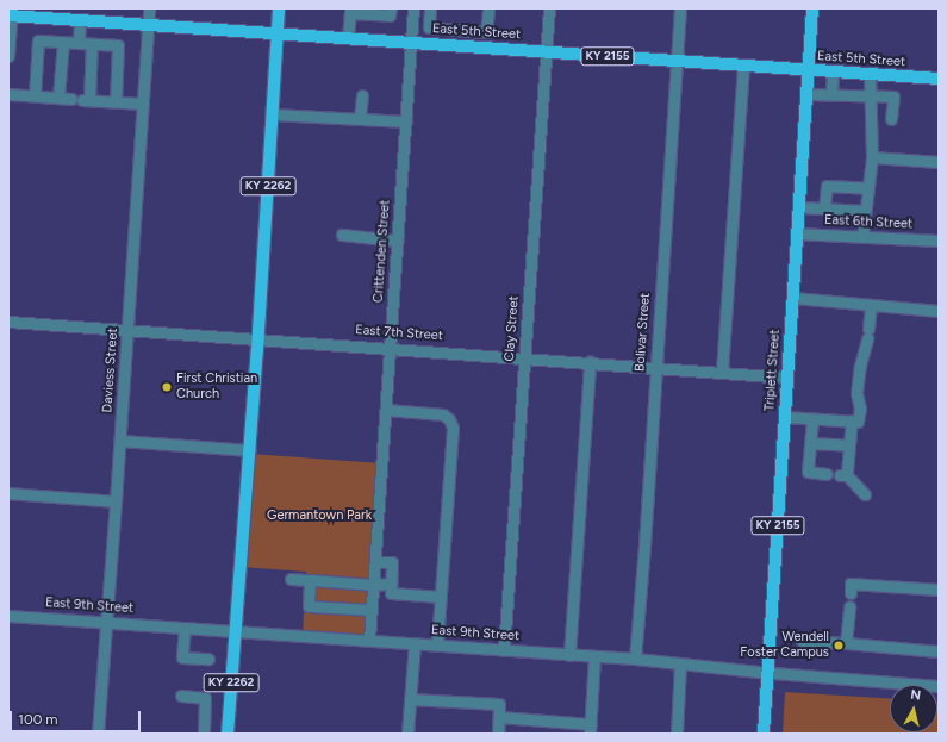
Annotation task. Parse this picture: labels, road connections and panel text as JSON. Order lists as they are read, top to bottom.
{
  "streets": {
    "main road": [
      "East 5th Street",
      "KY 2155",
      "KY 2262",
      "Triplett Street"
    ],
    "street": [
      "East 6th Street",
      "Crittenden Street",
      "Clay Street",
      "Bolivar Street",
      "East 7th Street",
      "Daviess Street",
      "East 9th Street"
    ]
  },
  "crossings": [
    ["East 5th Street", "KY 2262"],
    ["East 5th Street", "Crittenden Street"],
    ["East 5th Street", "Clay Street"],
    ["East 5th Street", "Bolivar Street"],
    ["East 5th Street", "Daviess Street"],
    ["East 5th Street", "Triplett Street"],
    ["KY 2262", "East 7th Street"],
    ["KY 2262", "East 9th Street"],
    ["East 6th Street", "Triplett Street"],
    ["Crittenden Street", "East 7th Street"],
    ["Crittenden Street", "East 9th Street"],
    ["Clay Street", "East 7th Street"],
    ["Clay Street", "East 9th Street"],
    ["Bolivar Street", "East 7th Street"],
    ["Bolivar Street", "East 9th Street"],
    ["East 7th Street", "Daviess Street"],
    ["East 7th Street", "Triplett Street"],
    ["Daviess Street", "East 9th Street"],
    ["Triplett Street", "East 9th Street"]
  ],
  "parks": ["Germantown Park"],
  "places": ["First Christian Church", "Wendell Foster Campus"],
  "scale_bar": "100 m",
  "north": "top"
}
